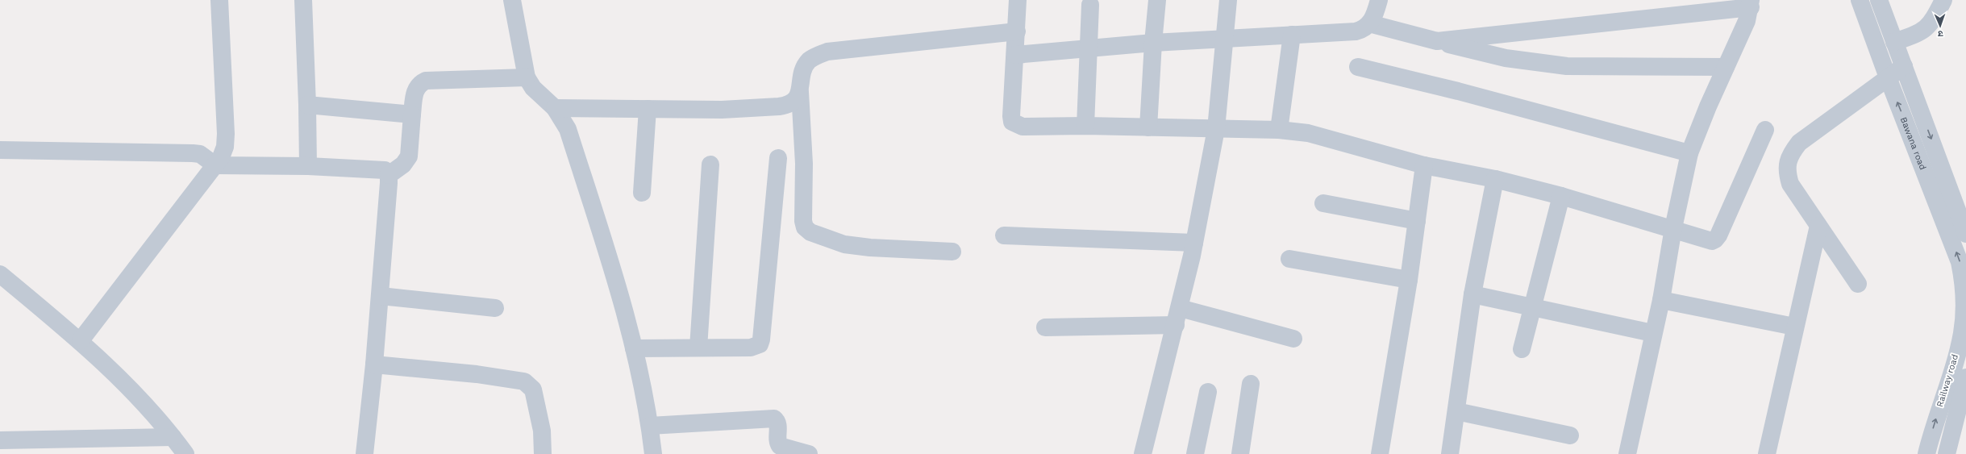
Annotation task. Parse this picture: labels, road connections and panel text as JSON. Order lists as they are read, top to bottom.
{
  "streets": {
    "street": ["Bawana road", "Railway road"]
  },
  "crossings": [
    ["Bawana road", "Railway road"]
  ],
  "north": "bottom"
}
